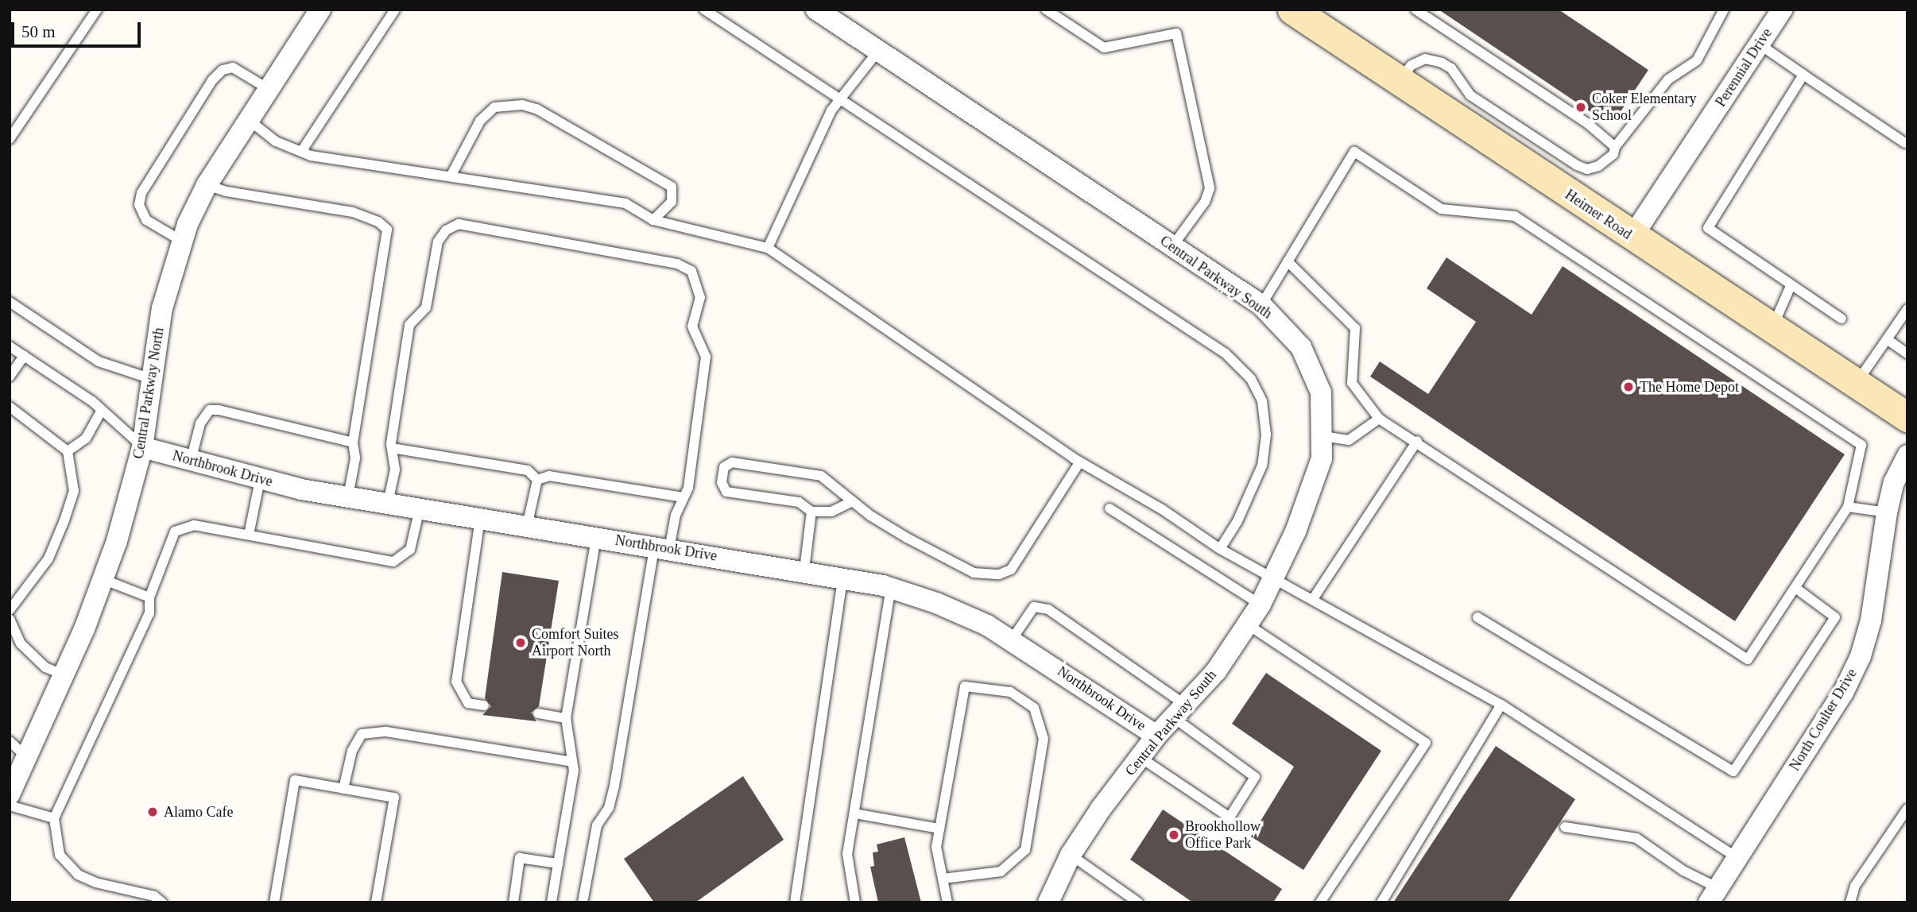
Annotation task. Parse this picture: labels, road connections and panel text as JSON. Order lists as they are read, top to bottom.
{
  "streets": {
    "street": [
      "Perennial Drive",
      "Heimer Road",
      "Central Parkway South",
      "Central Parkway North",
      "Northbrook Drive",
      "North Coulter Drive"
    ]
  },
  "crossings": [
    ["Perennial Drive", "Heimer Road"],
    ["Central Parkway South", "Northbrook Drive"],
    ["Central Parkway North", "Northbrook Drive"]
  ],
  "places": [
    "Coker Elementary School",
    "The Home Depot",
    "Comfort Suites Airport North",
    "Alamo Cafe",
    "Brookhollow Office Park"
  ],
  "scale_bar": "50 m"
}
